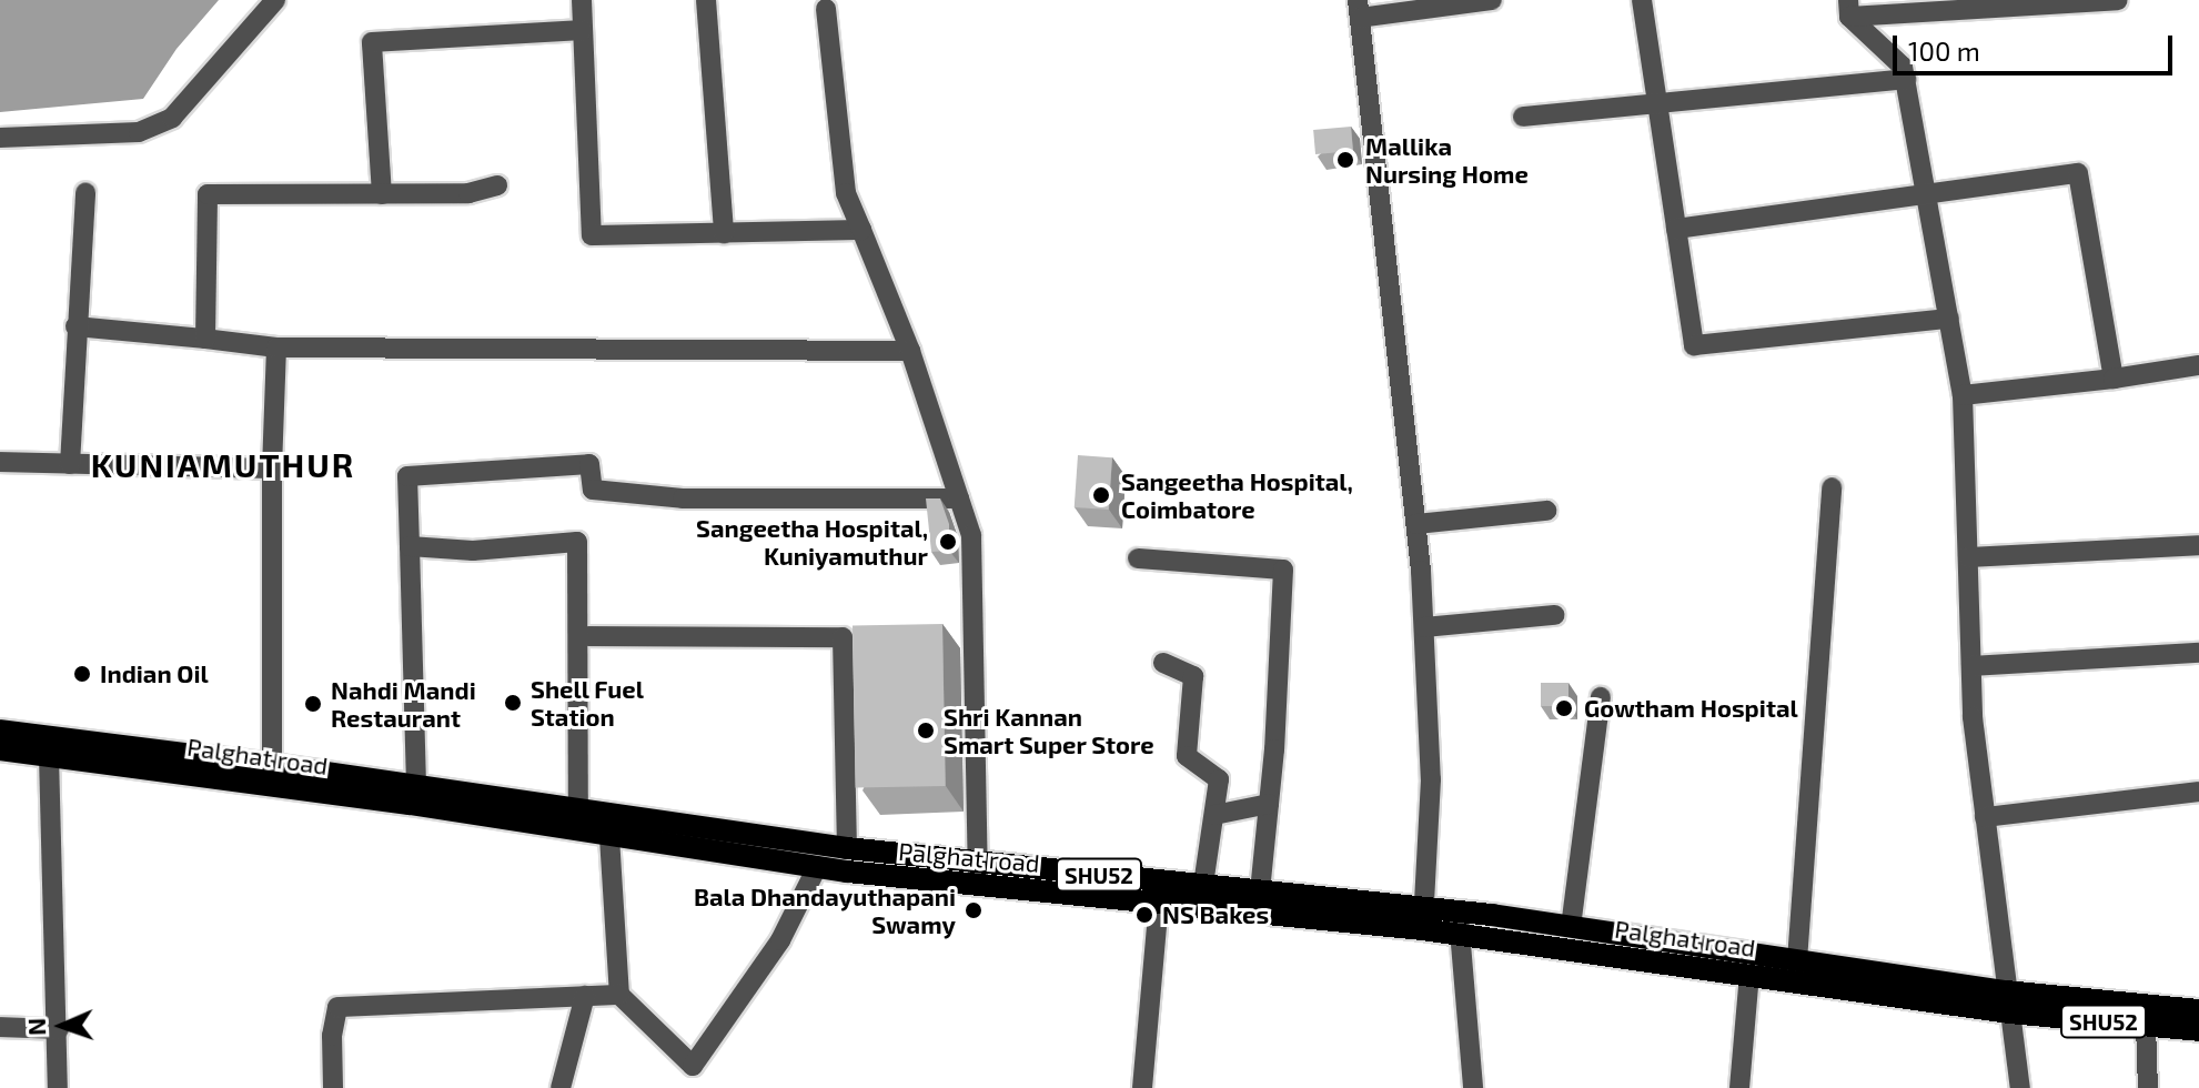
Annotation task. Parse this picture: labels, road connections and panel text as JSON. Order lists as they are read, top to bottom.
{
  "streets": {
    "main road": ["Palghat road", "SHU52"]
  },
  "districts": ["KUNIAMUTHUR"],
  "places": [
    "Mallika Nursing Home",
    "Sangeetha Hospital, Coimbatore",
    "Sangeetha Hospital, Kuniyamuthur",
    "Indian Oil",
    "Shell Fuel Station",
    "Nahdi Mandi Restaurant",
    "Gowtham Hospital",
    "Shri Kannan Smart Super Store",
    "Bala Dhandayuthapani Swamy",
    "NS Bakes"
  ],
  "scale_bar": "100 m",
  "north": "left"
}
